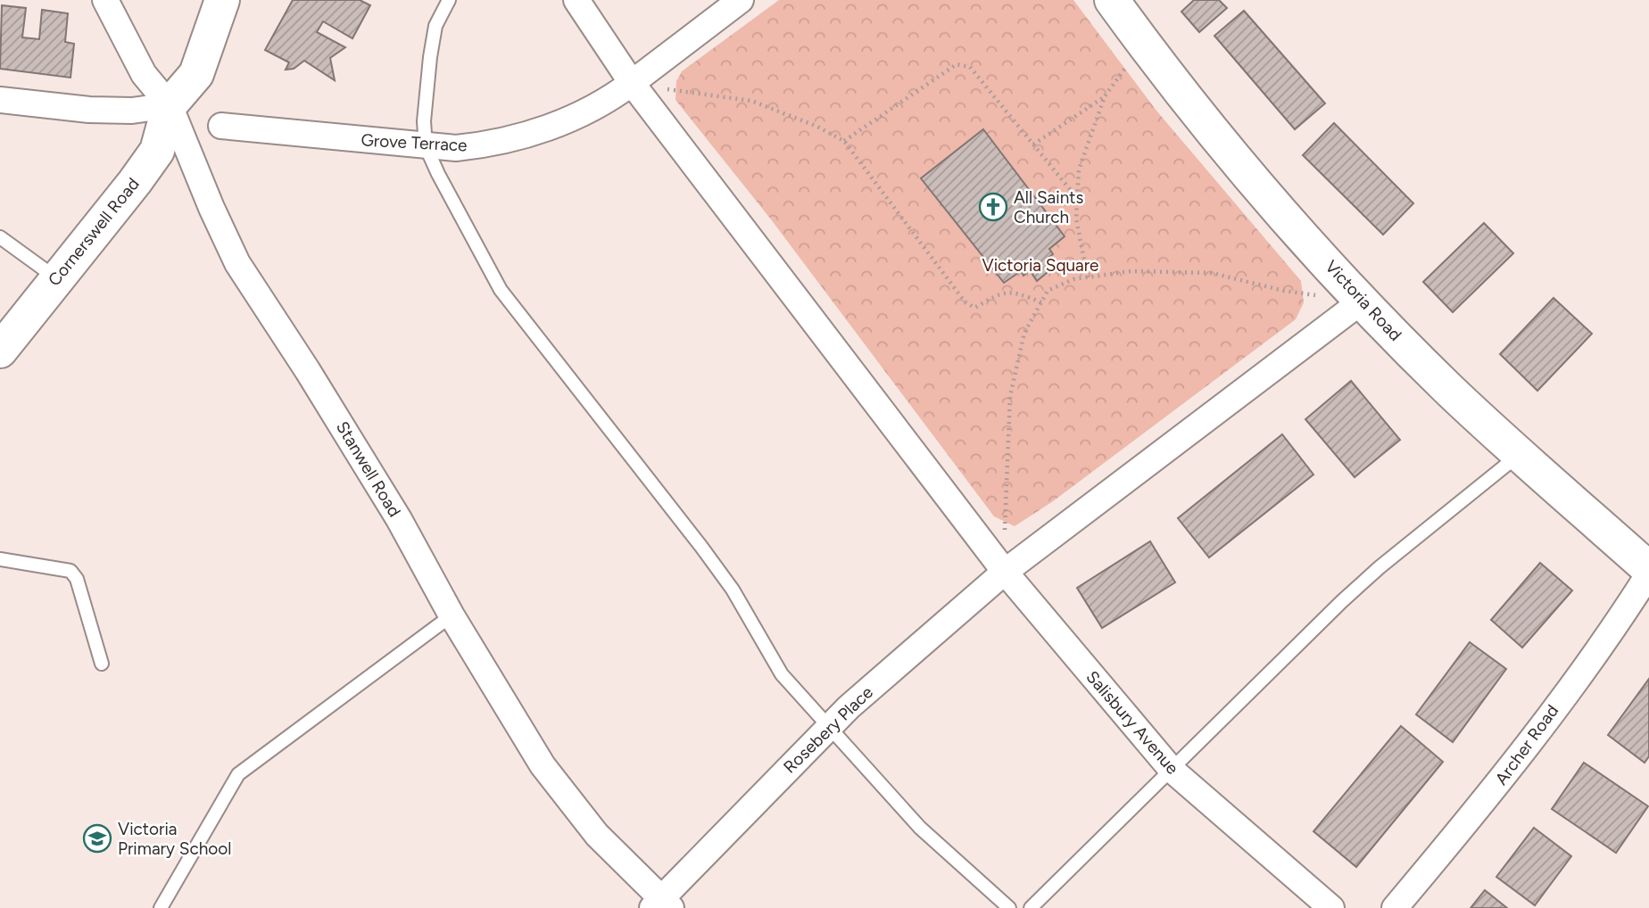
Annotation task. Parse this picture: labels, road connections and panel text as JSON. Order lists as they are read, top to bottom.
{
  "streets": {
    "street": [
      "Grove Terrace",
      "Cornerswell Road",
      "Victoria Road",
      "Stanwell Road",
      "Salisbury Avenue",
      "Rosebery Place",
      "Archer Road"
    ]
  },
  "crossings": [
    ["Cornerswell Road", "Stanwell Road"],
    ["Victoria Road", "Archer Road"],
    ["Stanwell Road", "Rosebery Place"],
    ["Salisbury Avenue", "Rosebery Place"]
  ],
  "parks": ["Victoria Square"],
  "places": {
    "church": ["All Saints Church"],
    "school or university": ["Victoria Primary School"]
  }
}
